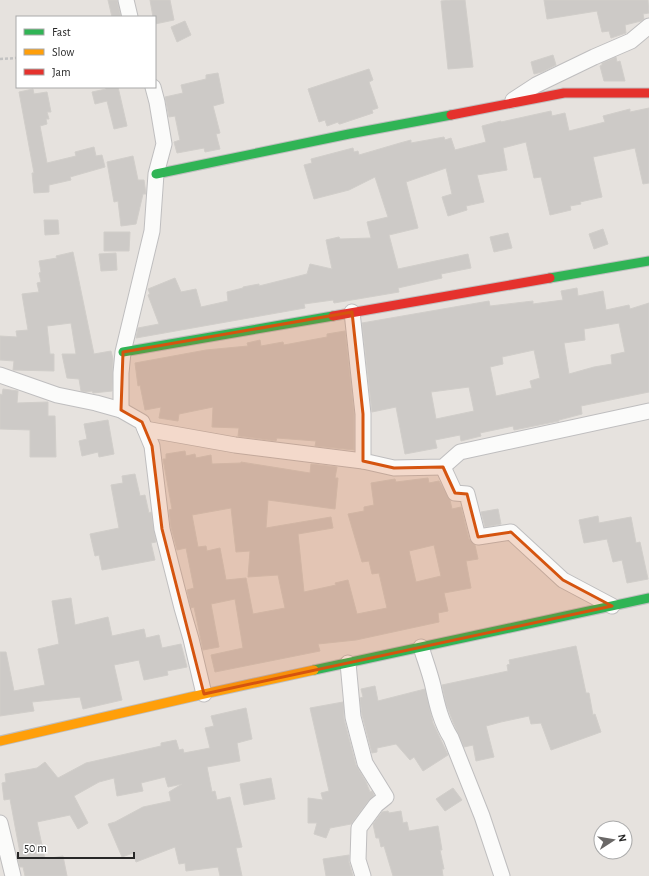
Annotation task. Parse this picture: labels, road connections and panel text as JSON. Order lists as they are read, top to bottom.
{
  "legend": ["Fast", "Slow", "Jam"],
  "scale_bar": "50 m",
  "north": "right"
}
